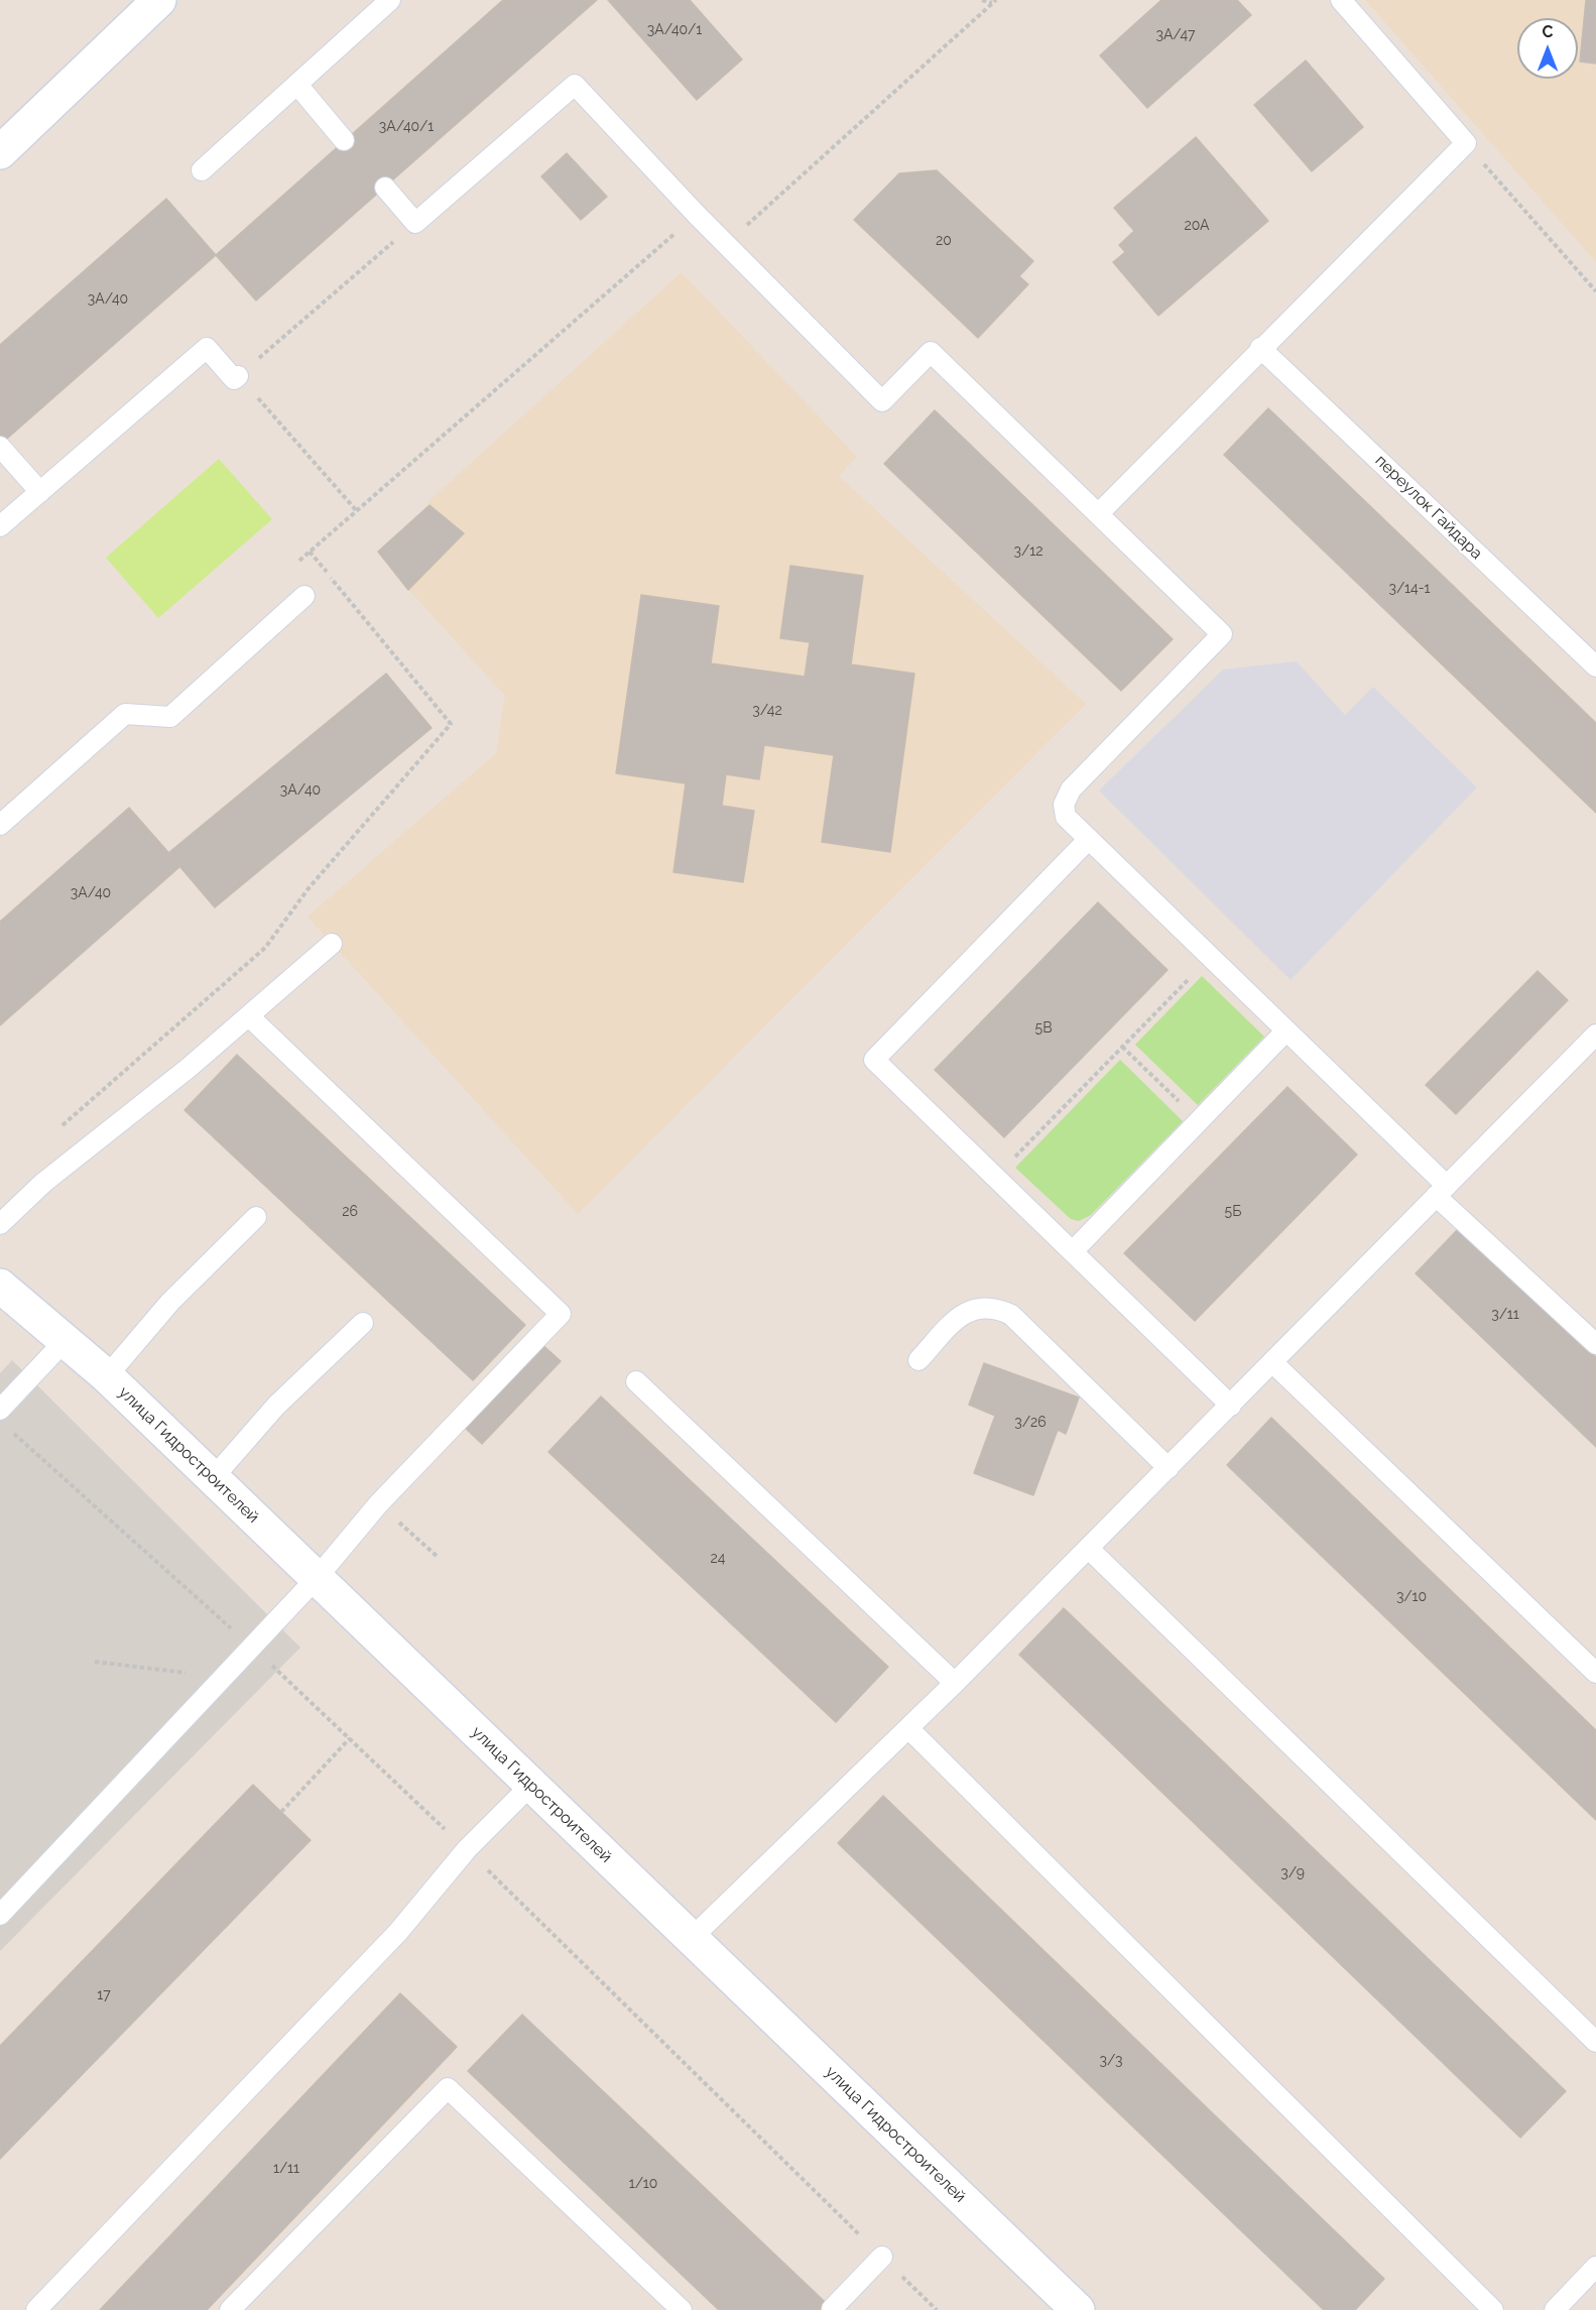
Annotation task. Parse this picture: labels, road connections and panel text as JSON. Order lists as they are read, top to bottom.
{
  "streets": {
    "main road": ["улица Гидростроителей"],
    "lane": ["переулок Гайдара"]
  },
  "house_numbers": [
    "3А/40/1",
    "3А/47",
    "3А/40/1",
    "20А",
    "20",
    "3А/40",
    "3/12",
    "3/14-1",
    "3/42",
    "3А/40",
    "3А/40",
    "5В",
    "26",
    "5Б",
    "3/11",
    "3/26",
    "24",
    "3/10",
    "3/9",
    "17",
    "3/3",
    "1/11",
    "1/10"
  ],
  "north": "top"
}
